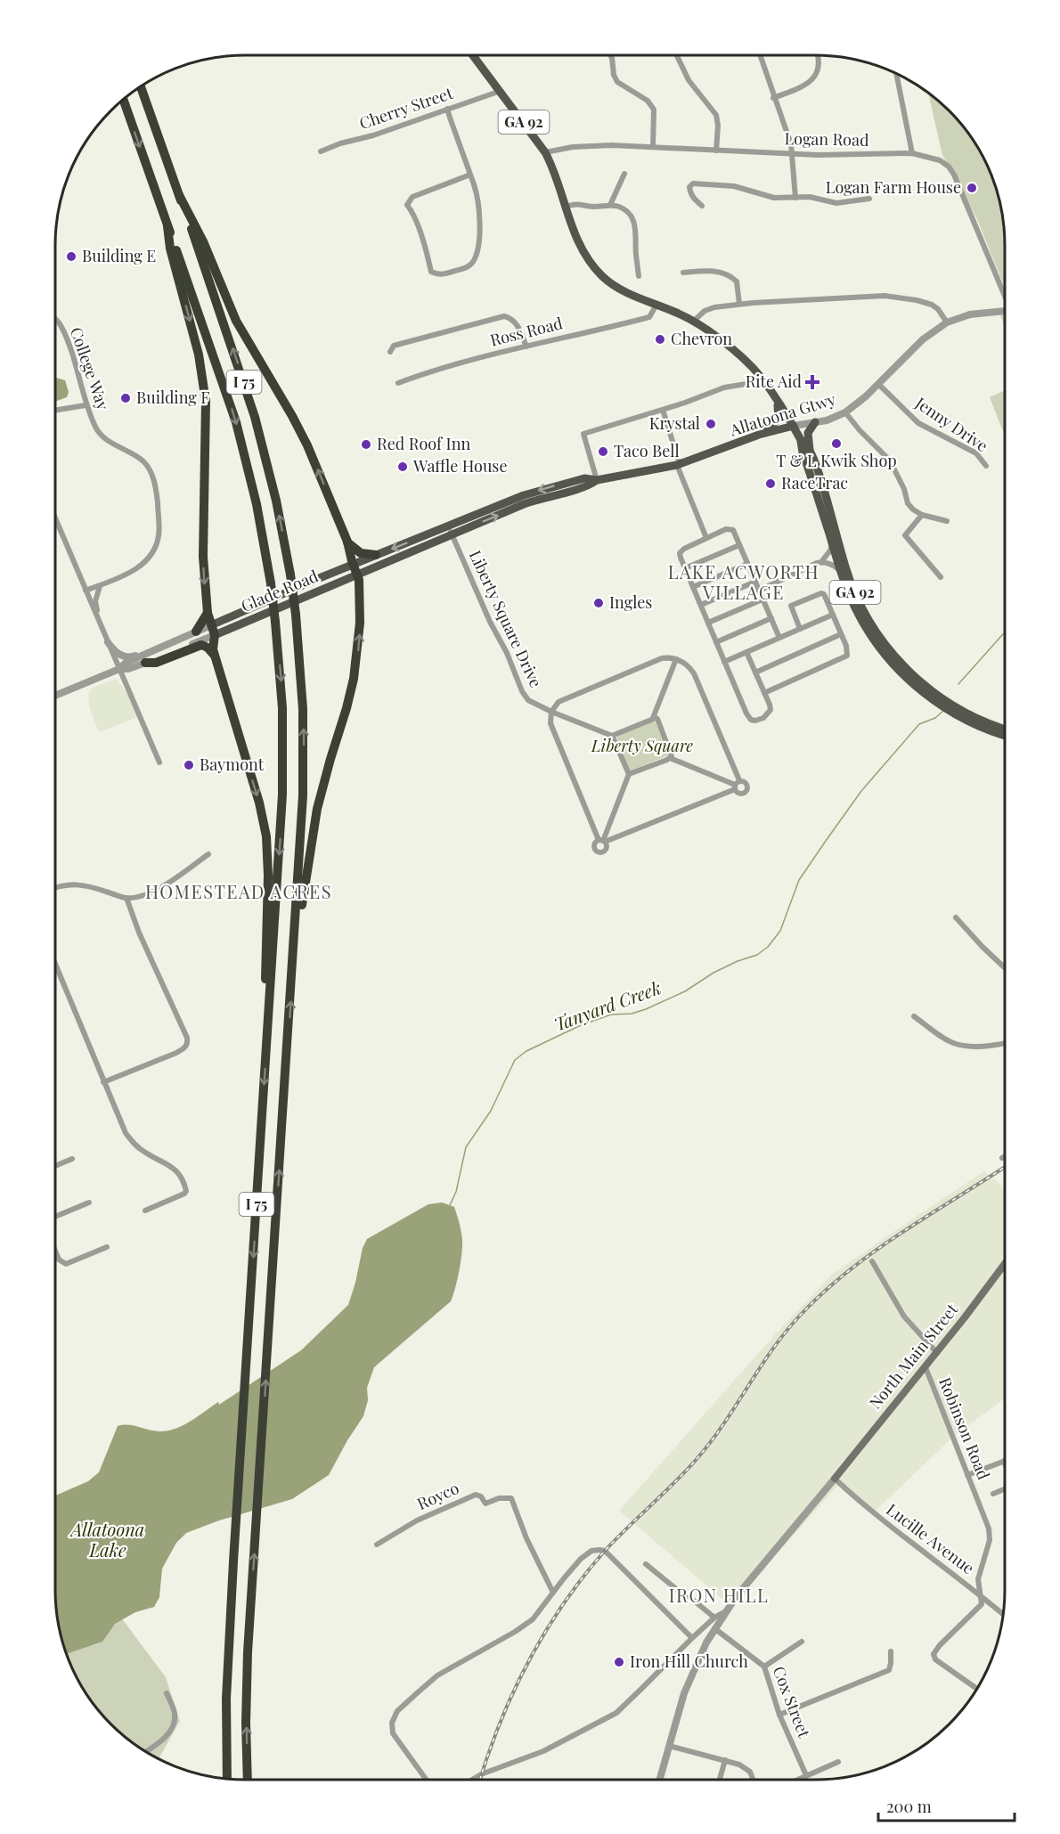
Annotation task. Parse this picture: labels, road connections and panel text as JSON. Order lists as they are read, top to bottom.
{
  "streets": {
    "highway": ["I 75"],
    "main road": [
      "GA 92",
      "Allatoona Gtwy",
      "Glade Road",
      "North Main Street"
    ],
    "street": [
      "Cherry Street",
      "Logan Road",
      "Ross Road",
      "College Way",
      "Jenny Drive",
      "Liberty Square Drive",
      "Robinson Road",
      "Royco",
      "Lucille Avenue",
      "Cox Street"
    ]
  },
  "crossings": [
    ["Cherry Street", "GA 92"],
    ["GA 92", "Logan Road"],
    ["GA 92", "Ross Road"],
    ["GA 92", "Allatoona Gtwy"],
    ["Allatoona Gtwy", "Jenny Drive"],
    ["North Main Street", "Robinson Road"],
    ["North Main Street", "Lucille Avenue"],
    ["Robinson Road", "Lucille Avenue"]
  ],
  "districts": ["LAKE ACWORTH VILLAGE", "HOMESTEAD ACRES", "IRON HILL"],
  "water": ["Tanyard Creek", "Allatoona Lake"],
  "parks": ["Liberty Square"],
  "places": {
    "other": [
      "Logan Farm House",
      "Building E",
      "Chevron",
      "Building F",
      "Krystal",
      "T & L Kwik Shop",
      "Red Roof Inn",
      "Taco Bell",
      "Waffle House",
      "RaceTrac",
      "Ingles",
      "Baymont",
      "Iron Hill Church"
    ],
    "health": ["Rite Aid"]
  },
  "scale_bar": "200 m"
}
